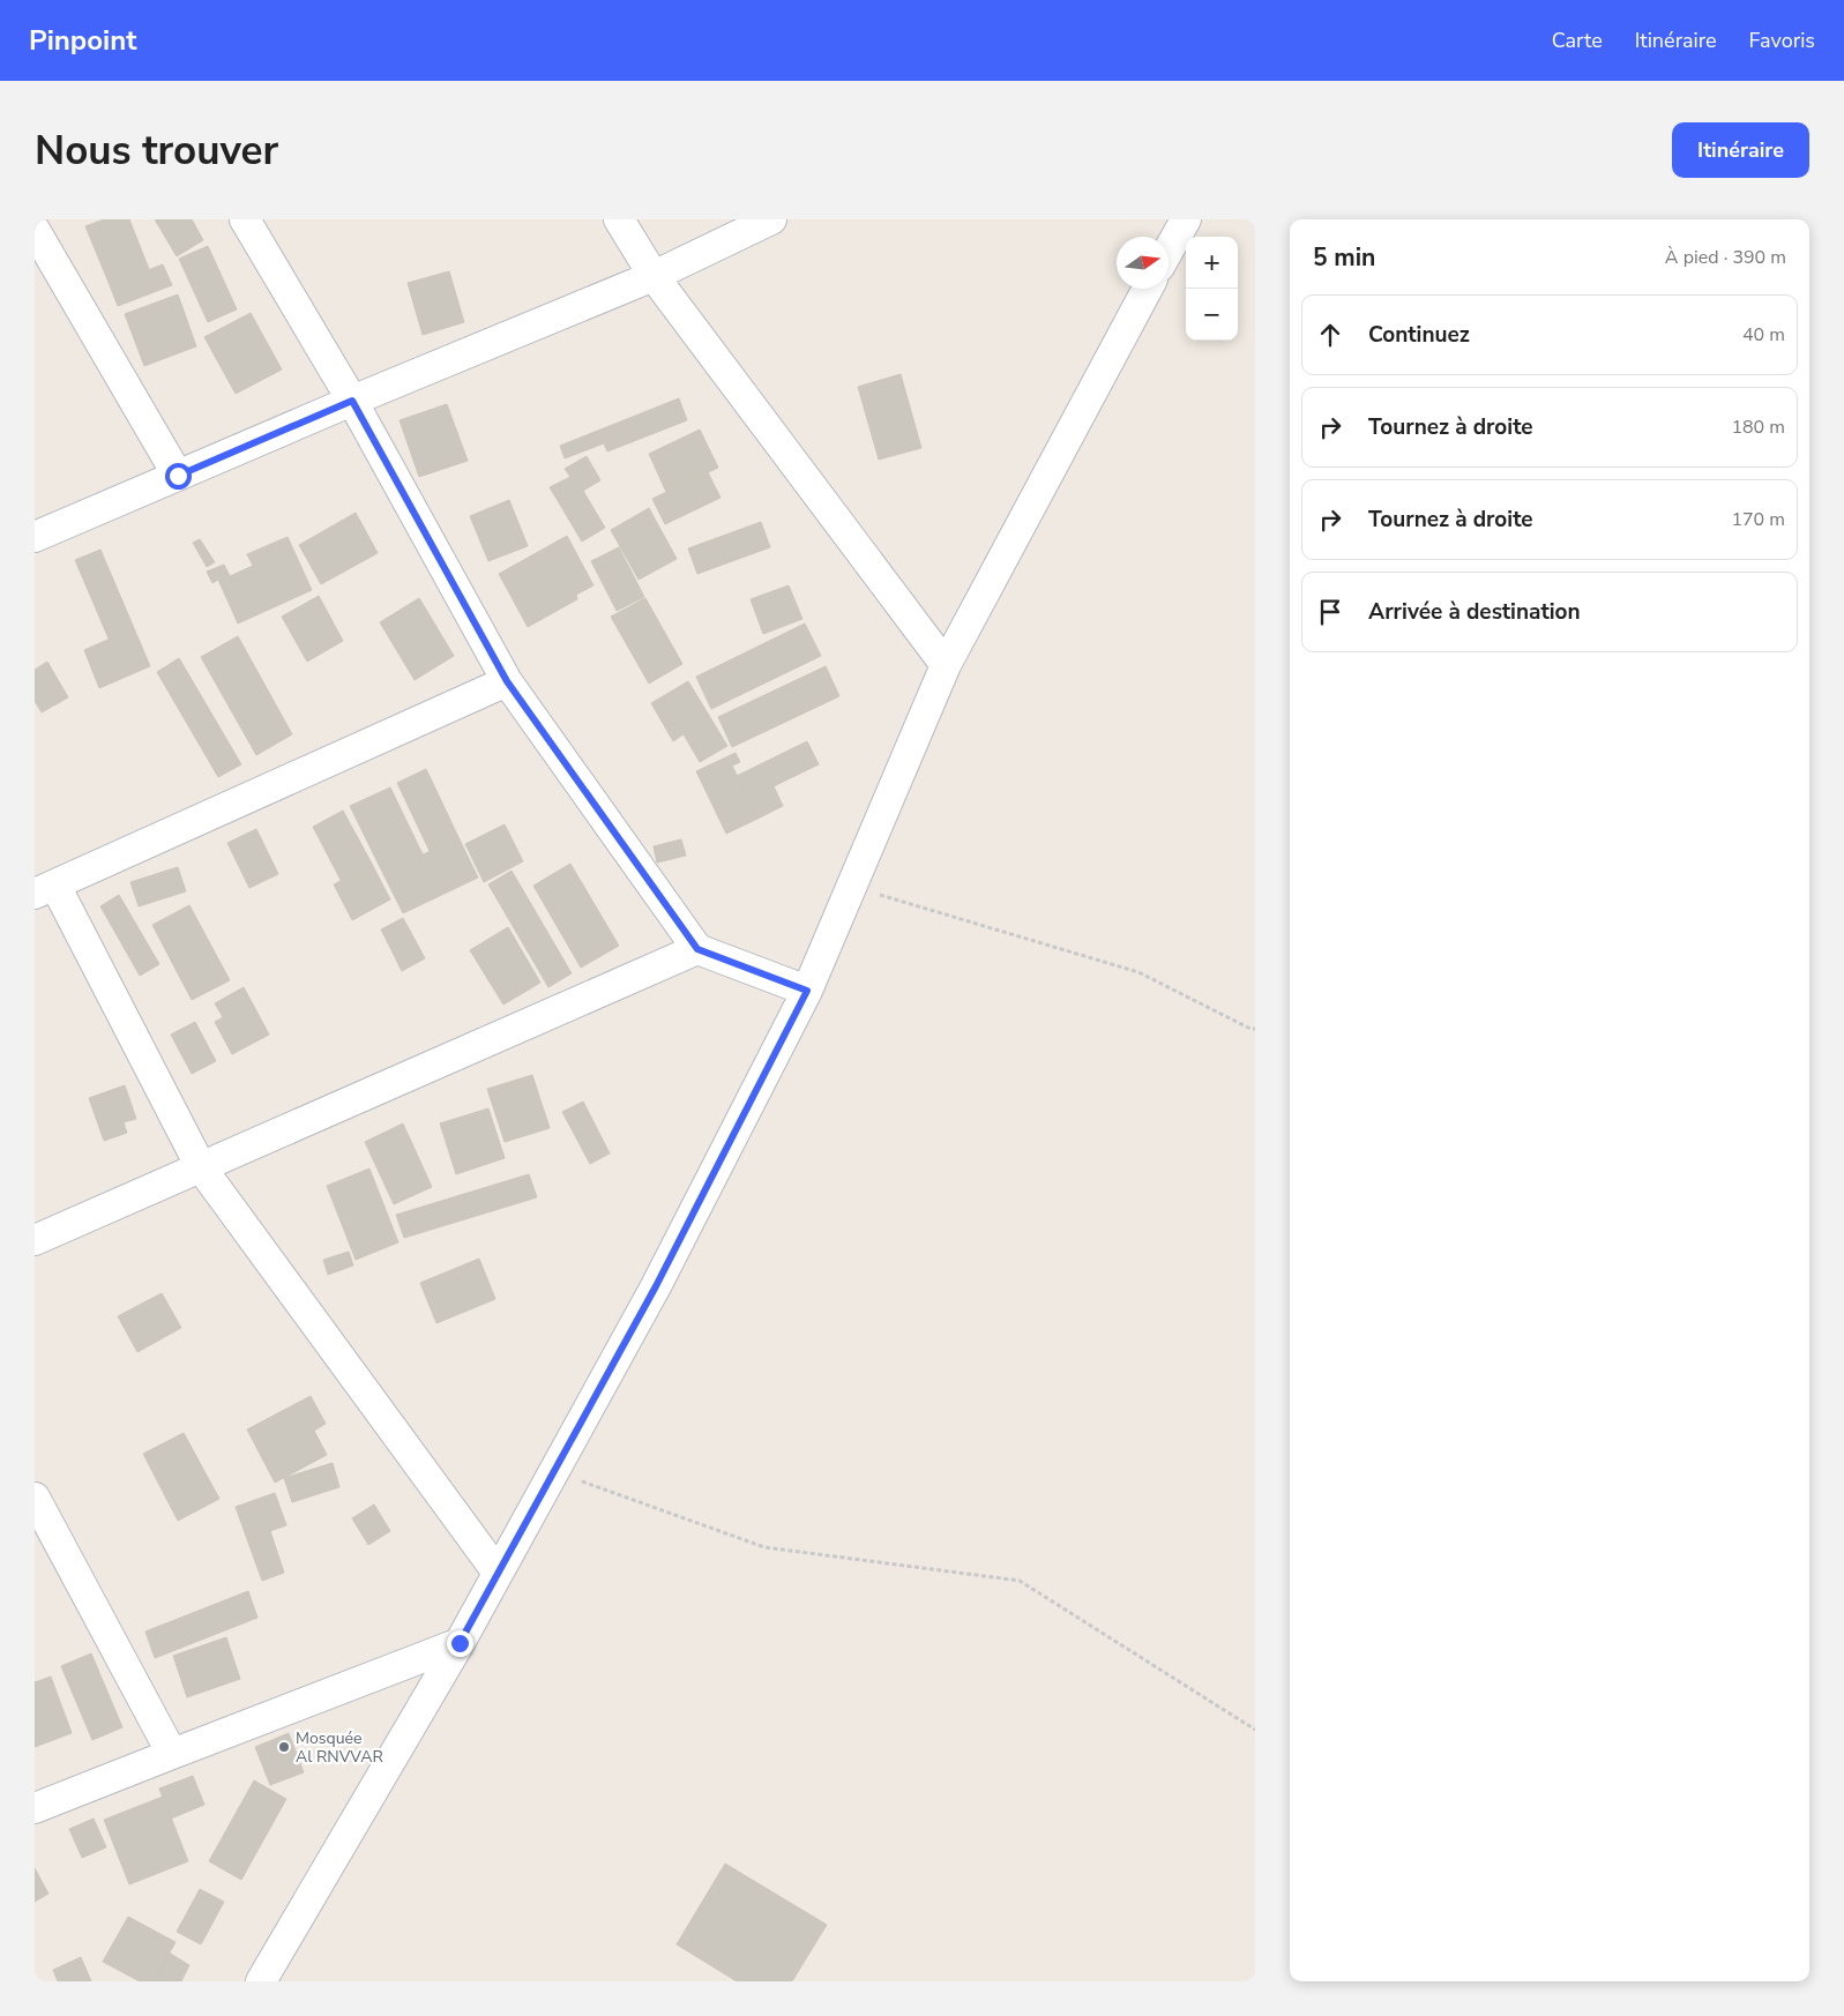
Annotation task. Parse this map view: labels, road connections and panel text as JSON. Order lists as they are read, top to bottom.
{
  "places": ["Mosquée Al RNVVAR"],
  "north": "right",
  "page": {
    "header": "Pinpoint",
    "nav": ["Carte", "Itinéraire", "Favoris"],
    "buttons": "Itinéraire",
    "title": "Nous trouver",
    "heading": ["5 min", "À pied · 390 m"],
    "map_buttons": ["+", "−"],
    "list": [
      ["Continuez", "40 m"],
      ["Tournez à droite", "180 m"],
      ["Tournez à droite", "170 m"],
      "Arrivée à destination"
    ]
  }
}
